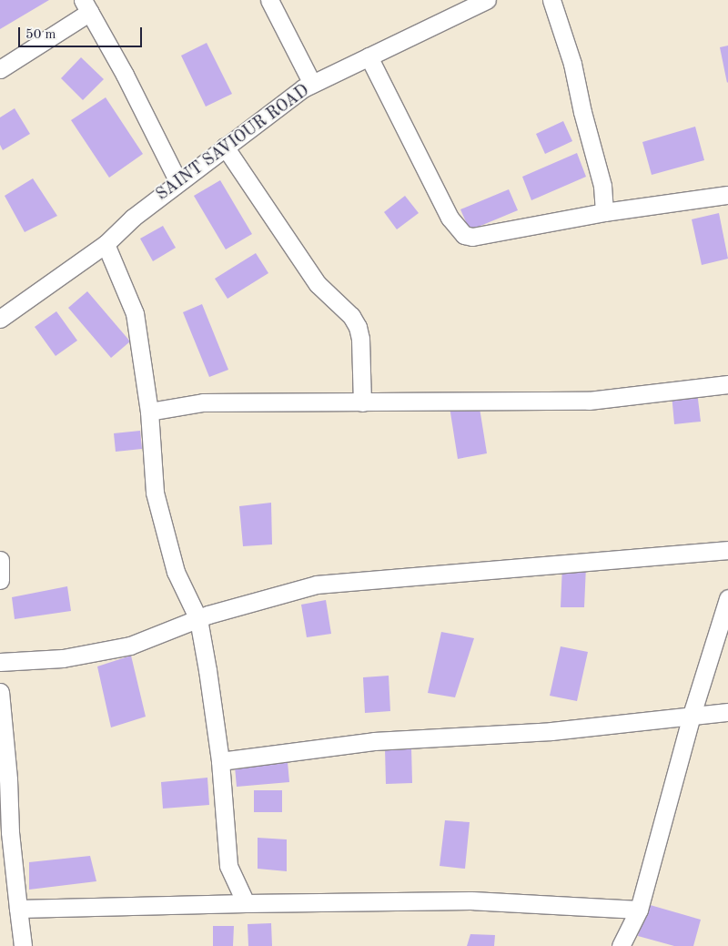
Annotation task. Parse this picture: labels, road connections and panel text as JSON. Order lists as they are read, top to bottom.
{
  "streets": {
    "street": ["SAINT SAVIOUR ROAD"]
  },
  "scale_bar": "50 m"
}
